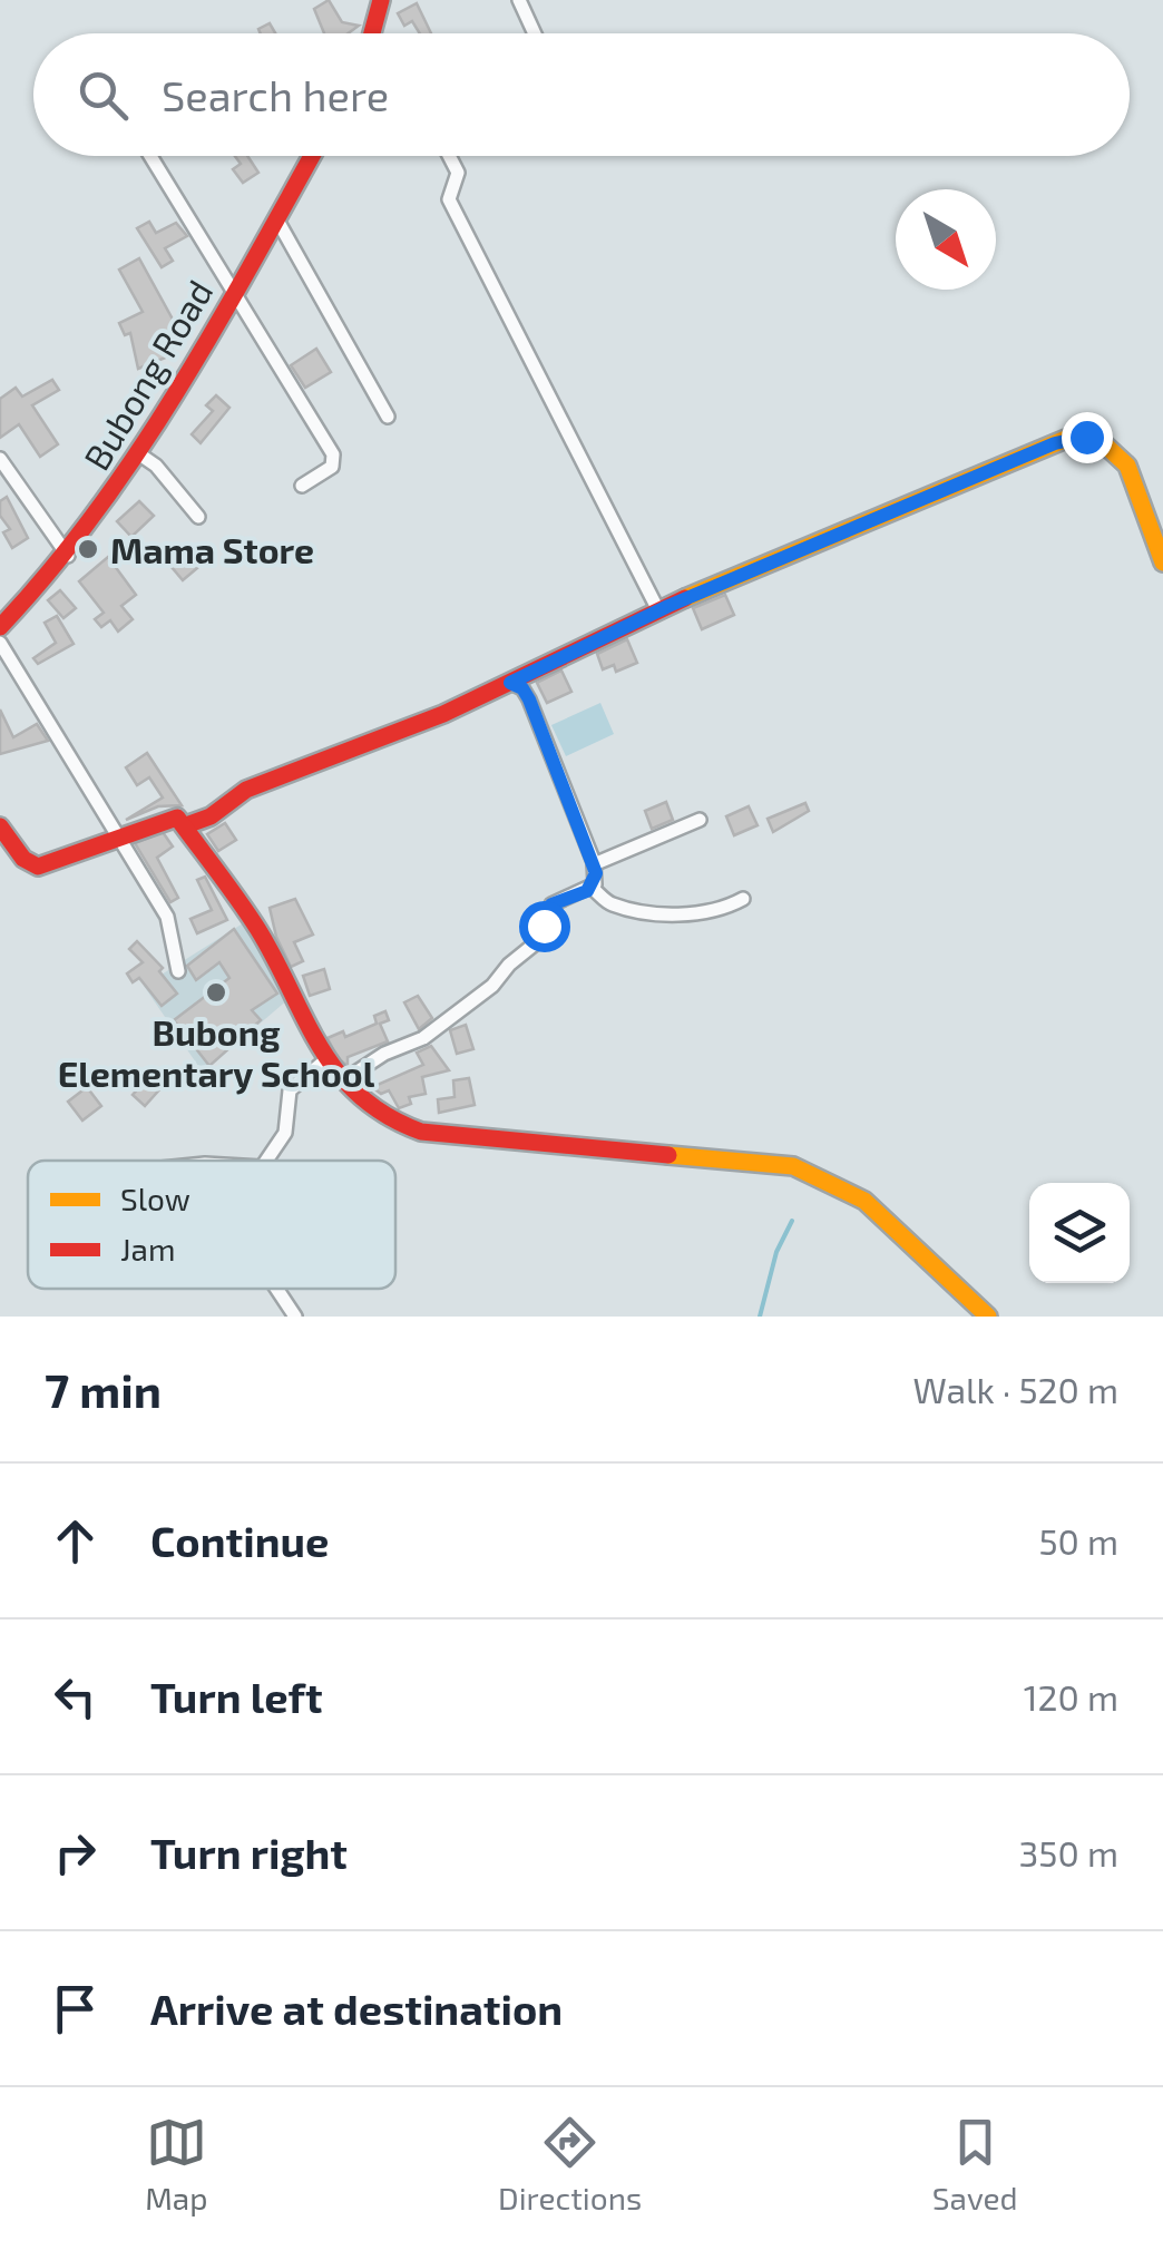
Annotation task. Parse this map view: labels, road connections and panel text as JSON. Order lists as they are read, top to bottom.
{
  "streets": {
    "street": ["Bubong Road"]
  },
  "places": ["Mama Store", "Bubong Elementary School"],
  "legend": ["Slow", "Jam"],
  "north": "bottom right",
  "page": {
    "search": "Search here",
    "heading": ["7 min", "Walk · 520 m"],
    "list": [
      ["Continue", "50 m"],
      ["Turn left", "120 m"],
      ["Turn right", "350 m"],
      "Arrive at destination"
    ],
    "nav": ["Map", "Directions", "Saved"]
  }
}
